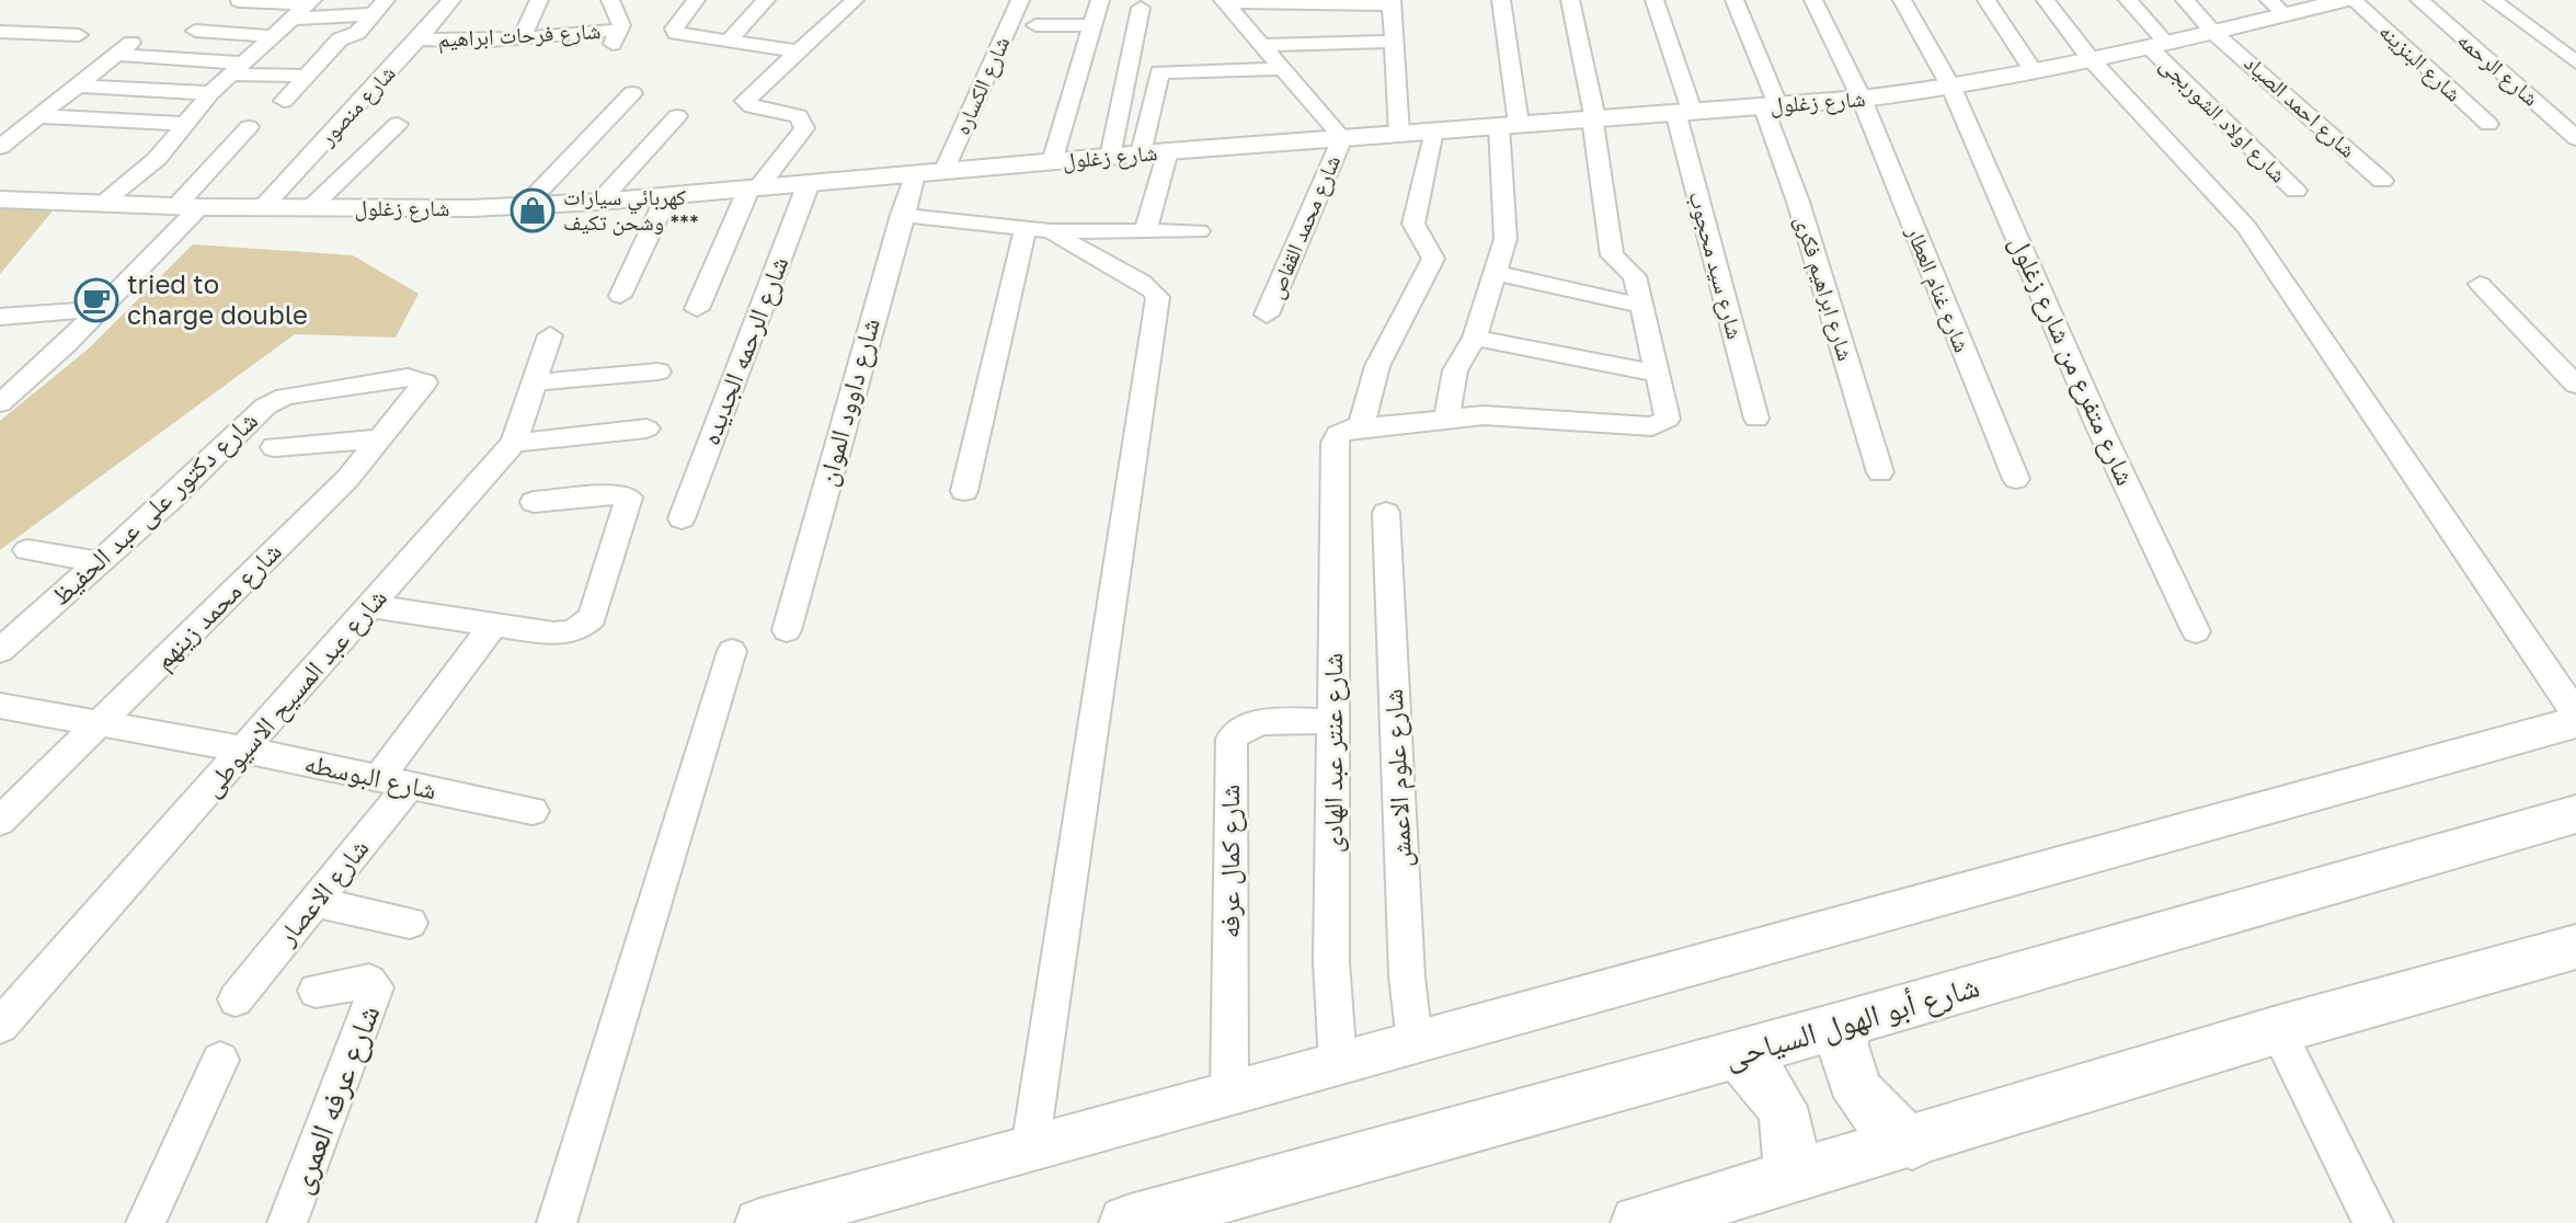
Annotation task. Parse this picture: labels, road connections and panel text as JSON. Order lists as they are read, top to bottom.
{
  "streets": {
    "main road": ["شارع أبو الهول السياحى"],
    "street": [
      "شارع فرحات ابراهيم",
      "شارع البنزينه",
      "شارع الرحمه",
      "شارع الكساره",
      "شارع زغلول",
      "شارع منصور",
      "شارع احمد الصياد",
      "شارع اولاد الشوربجى",
      "شارع محمد القفاص",
      "شارع سيد محجوب",
      "شارع ابراهيم فكرى",
      "شارع غنام العطار",
      "شارع الرحمه الجديده",
      "شارع متفرع من شارع زغلول",
      "شارع داوود الموان",
      "شارع دكتور على عبد الحفيظ",
      "شارع محمد زينهم",
      "شارع عبد المسيح الاسيوطى",
      "شارع عنتر عبد الهادى",
      "شارع البوسطه",
      "شارع علوم الاعمش",
      "شارع كمال عرفه",
      "شارع الاعصار",
      "شارع عرفه العمرى"
    ]
  },
  "crossings": [
    ["شارع فرحات ابراهيم", "شارع منصور"],
    ["شارع الكساره", "شارع زغلول"],
    ["شارع زغلول", "شارع منصور"],
    ["شارع زغلول", "شارع احمد الصياد"],
    ["شارع زغلول", "شارع اولاد الشوربجى"],
    ["شارع زغلول", "شارع محمد القفاص"],
    ["شارع زغلول", "شارع سيد محجوب"],
    ["شارع زغلول", "شارع ابراهيم فكرى"],
    ["شارع زغلول", "شارع غنام العطار"],
    ["شارع زغلول", "شارع الرحمه الجديده"],
    ["شارع زغلول", "شارع متفرع من شارع زغلول"],
    ["شارع زغلول", "شارع داوود الموان"],
    ["شارع زغلول", "شارع عنتر عبد الهادى"],
    ["شارع دكتور على عبد الحفيظ", "شارع محمد زينهم"],
    ["شارع محمد زينهم", "شارع البوسطه"],
    ["شارع عبد المسيح الاسيوطى", "شارع البوسطه"],
    ["شارع عنتر عبد الهادى", "شارع كمال عرفه"],
    ["شارع البوسطه", "شارع الاعصار"]
  ],
  "places": {
    "shop": ["كهربائي سيارات وشحن تكيف ***"],
    "cafe": ["tried to charge double"]
  }
}
